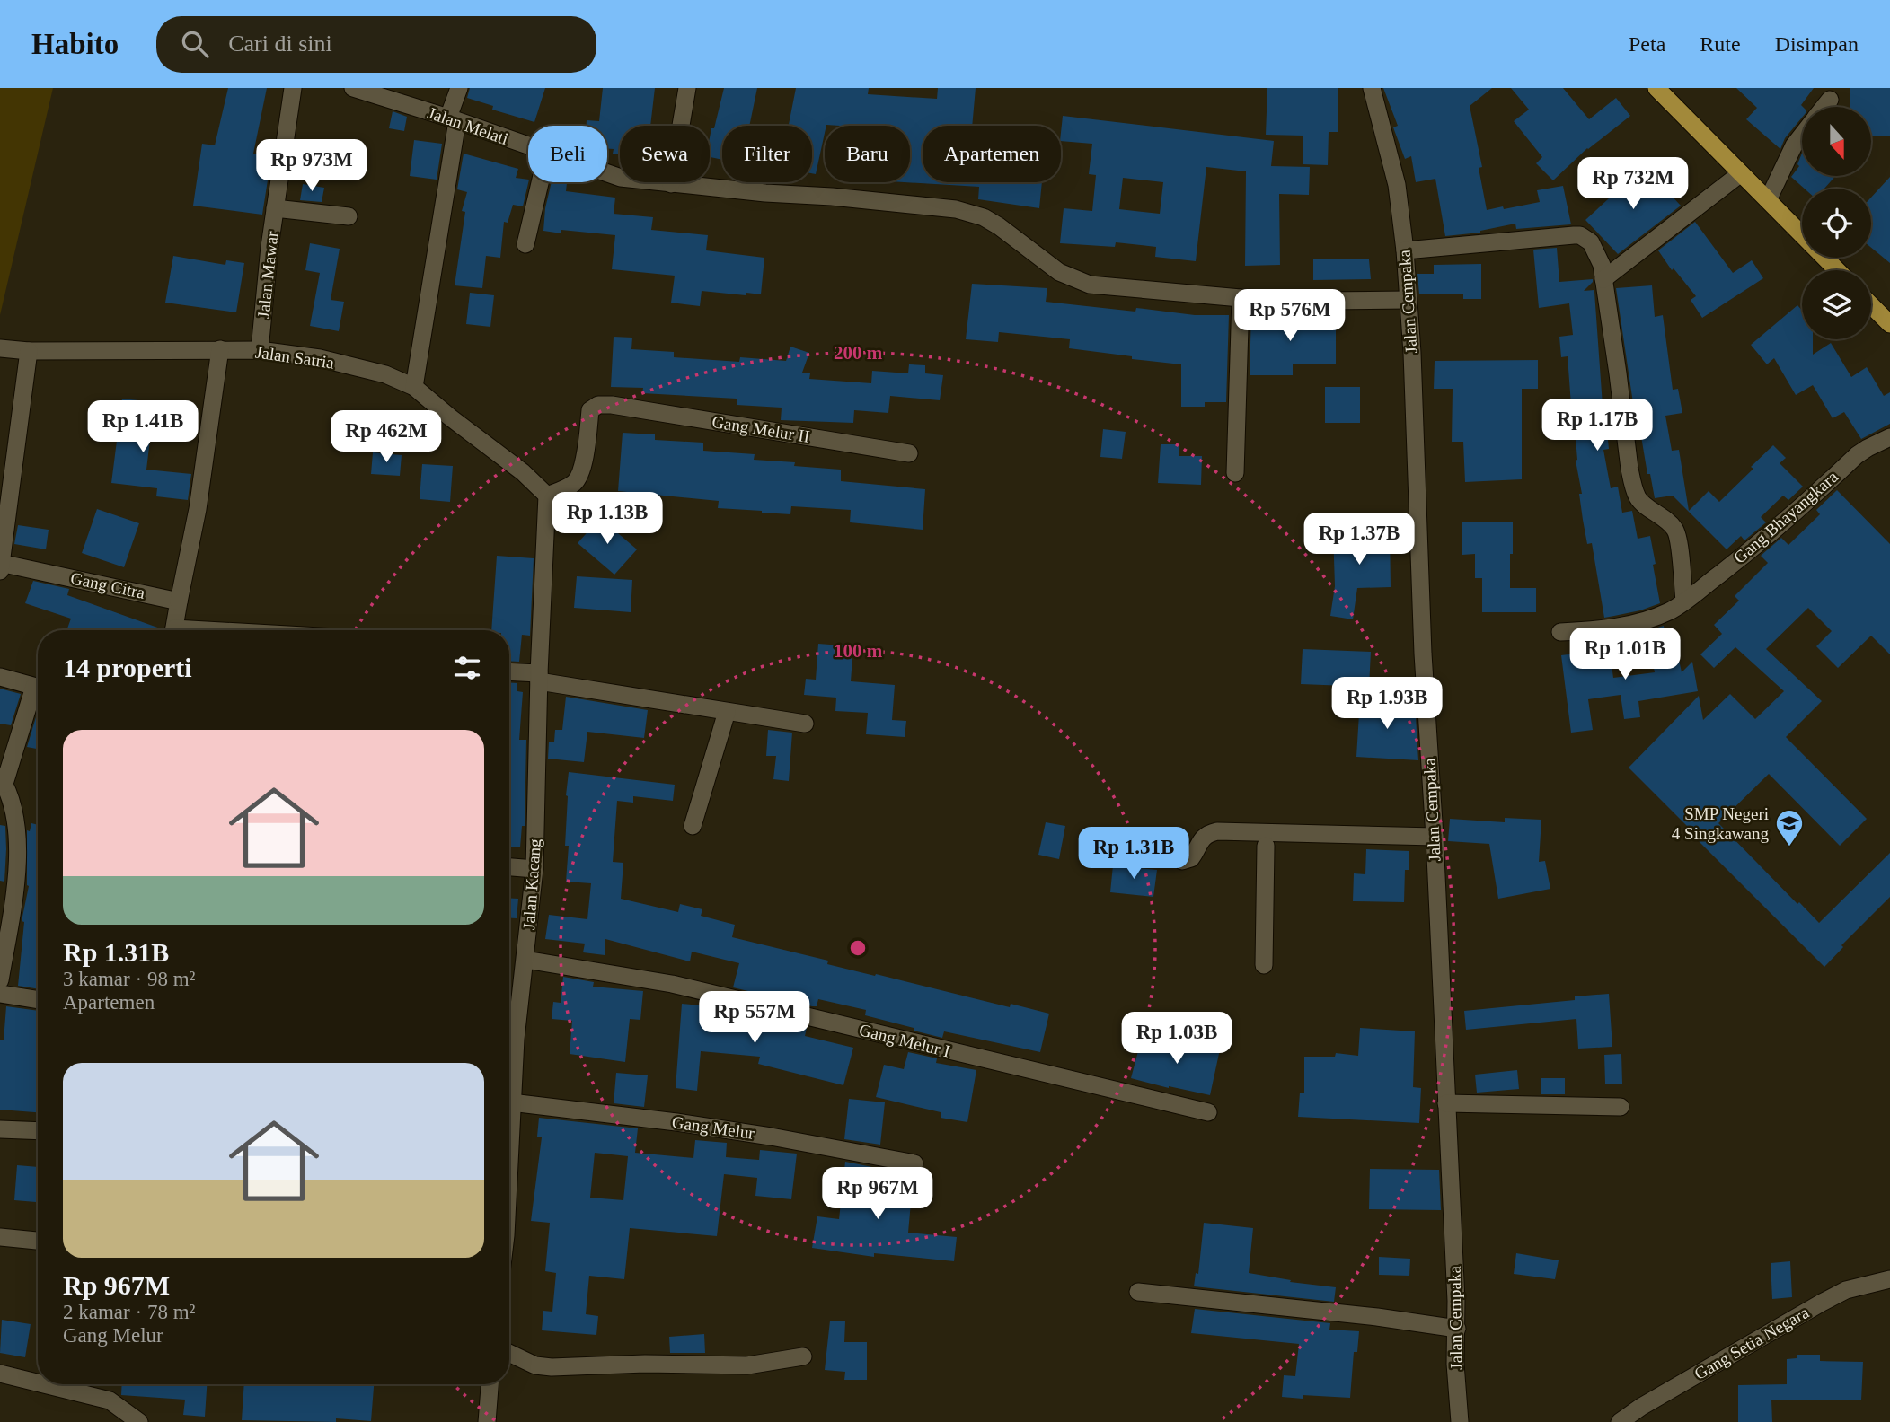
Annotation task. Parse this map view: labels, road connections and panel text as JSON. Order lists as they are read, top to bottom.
{
  "streets": {
    "street": [
      "Jalan Melati",
      "Jalan Mawar",
      "Jalan Cempaka",
      "Jalan Satria",
      "Gang Melur II",
      "Gang Bhayangkara",
      "Gang Citra",
      "Jalan Kacang",
      "Gang Melur I",
      "Gang Melur",
      "Gang Setia Negara"
    ]
  },
  "crossings": [
    ["Jalan Melati", "Jalan Cempaka"],
    ["Jalan Mawar", "Jalan Satria"],
    ["Jalan Satria", "Gang Melur II"],
    ["Jalan Satria", "Jalan Kacang"],
    ["Gang Melur II", "Jalan Kacang"],
    ["Jalan Kacang", "Gang Melur I"],
    ["Jalan Kacang", "Gang Melur"]
  ],
  "places": {
    "school or university": ["SMP Negeri 4 Singkawang"]
  },
  "north": "bottom",
  "page": {
    "header": "Habito",
    "search": "Cari di sini",
    "nav": ["Peta", "Rute", "Disimpan"],
    "chip": [
      "Beli",
      "Sewa",
      "Filter",
      "Baru",
      "Apartemen"
    ],
    "price": [
      "Rp 973M",
      "Rp 732M",
      "Rp 576M",
      "Rp 1.17B",
      "Rp 1.41B",
      "Rp 462M",
      "Rp 1.13B",
      "Rp 1.37B",
      "Rp 1.01B",
      "Rp 1.93B",
      "Rp 1.31B",
      "Rp 557M",
      "Rp 1.03B",
      "Rp 967M"
    ],
    "heading": "14 properti",
    "list": [
      {
        "name": "Rp 1.31B",
        "note": "3 kamar · 98 m² · Apartemen"
      },
      {
        "name": "Rp 967M",
        "note": "2 kamar · 78 m² · Gang Melur"
      }
    ]
  },
  "rings": ["200 m", "100 m"]
}
